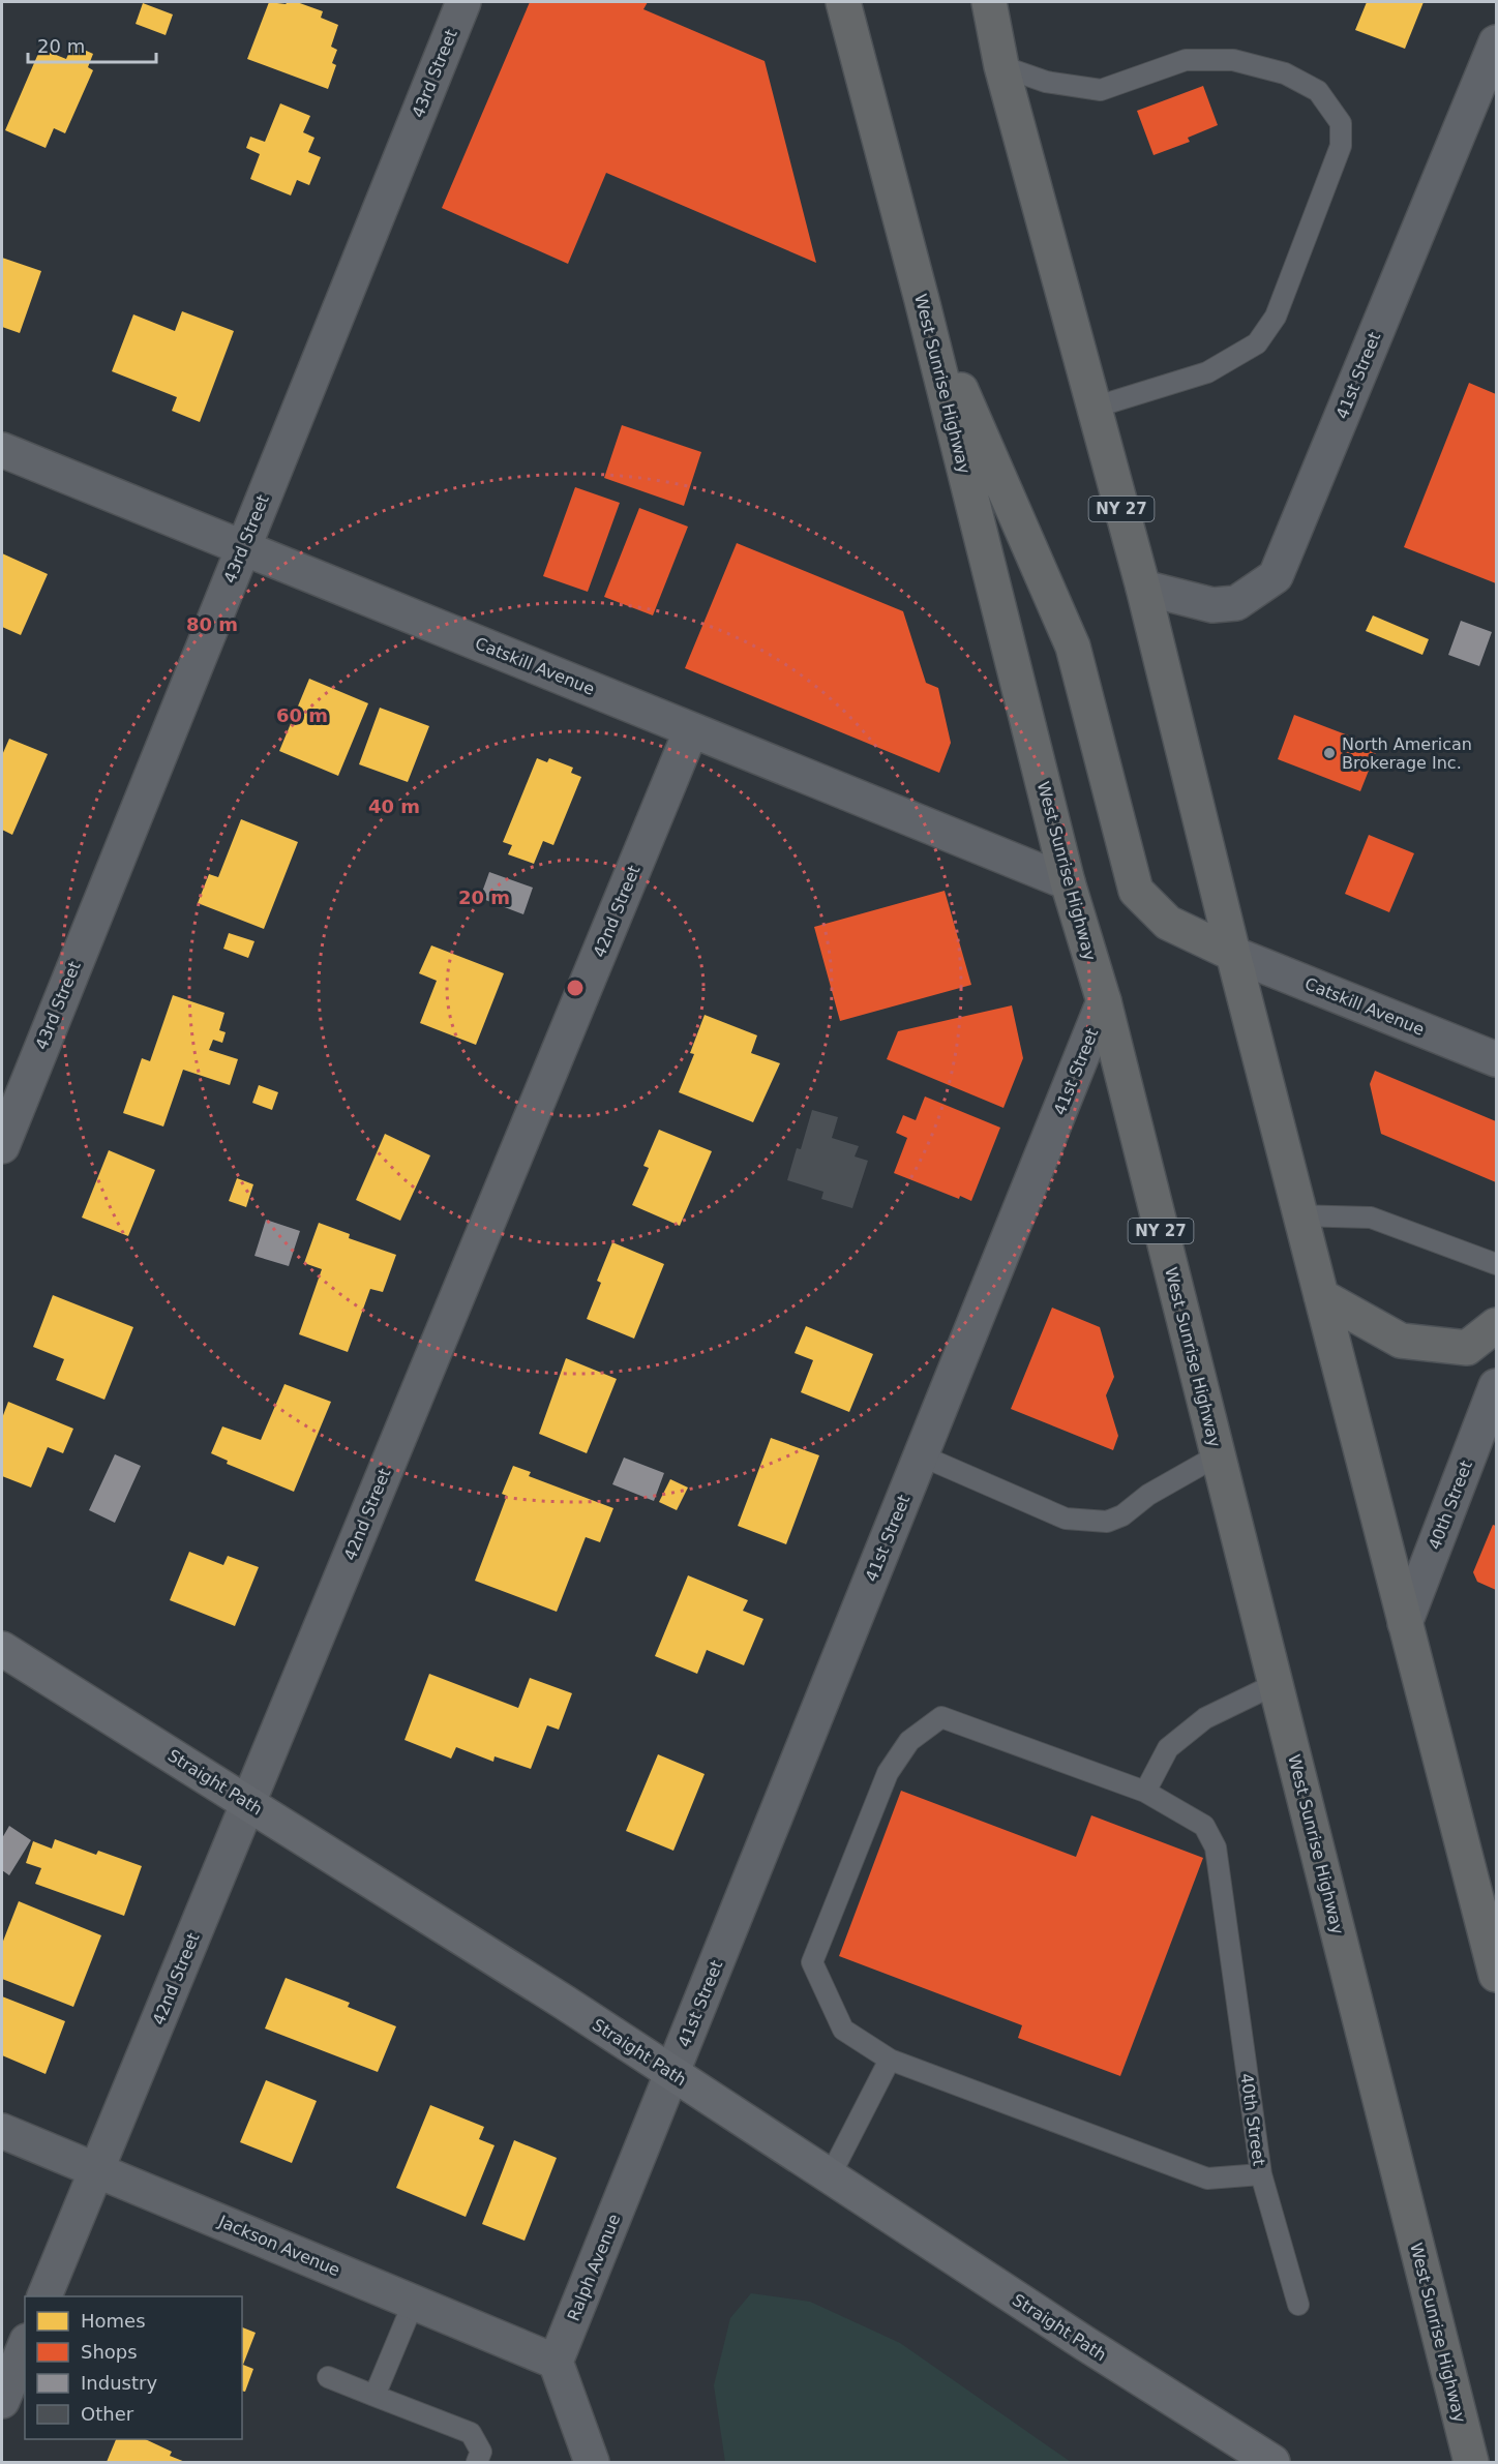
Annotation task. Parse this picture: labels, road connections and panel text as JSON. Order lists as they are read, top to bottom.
{
  "streets": {
    "highway": ["West Sunrise Highway", "NY 27"],
    "main road": ["Straight Path"],
    "street": [
      "43rd Street",
      "41st Street",
      "Catskill Avenue",
      "42nd Street",
      "40th Street",
      "Jackson Avenue",
      "Ralph Avenue"
    ]
  },
  "crossings": [
    ["43rd Street", "Catskill Avenue"],
    ["41st Street", "West Sunrise Highway"],
    ["41st Street", "NY 27"],
    ["41st Street", "Straight Path"],
    ["41st Street", "Ralph Avenue"],
    ["West Sunrise Highway", "Catskill Avenue"],
    ["NY 27", "Catskill Avenue"],
    ["NY 27", "40th Street"],
    ["Catskill Avenue", "42nd Street"],
    ["42nd Street", "Straight Path"],
    ["42nd Street", "Jackson Avenue"],
    ["Straight Path", "Ralph Avenue"],
    ["Jackson Avenue", "Ralph Avenue"]
  ],
  "places": ["North American Brokerage Inc."],
  "legend": [
    "Homes",
    "Shops",
    "Industry",
    "Other"
  ],
  "scale_bar": "20 m",
  "rings": [
    "80 m",
    "60 m",
    "40 m",
    "20 m"
  ]
}
